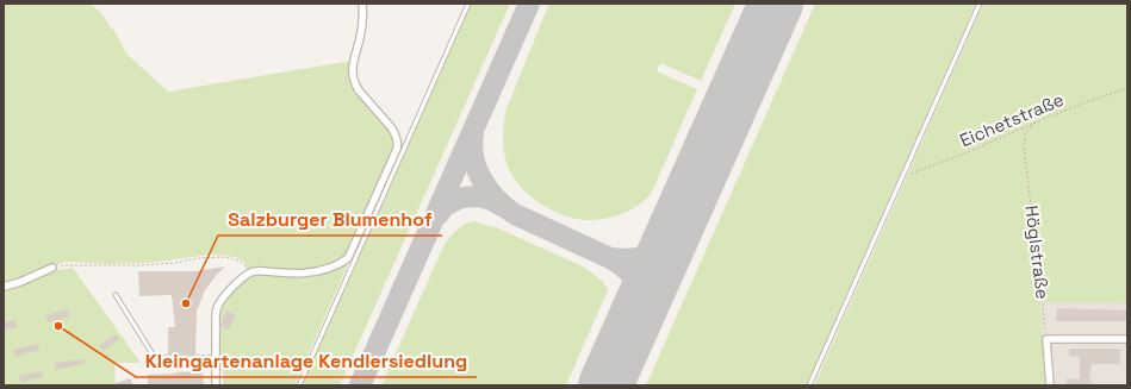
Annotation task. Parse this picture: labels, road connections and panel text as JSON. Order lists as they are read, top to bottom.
{
  "streets": {
    "path": ["Eichetstraße", "Höglstraße"]
  },
  "crossings": [
    ["Eichetstraße", "Höglstraße"]
  ],
  "places": ["Salzburger Blumenhof", "Kleingartenanlage Kendlersiedlung"]
}
